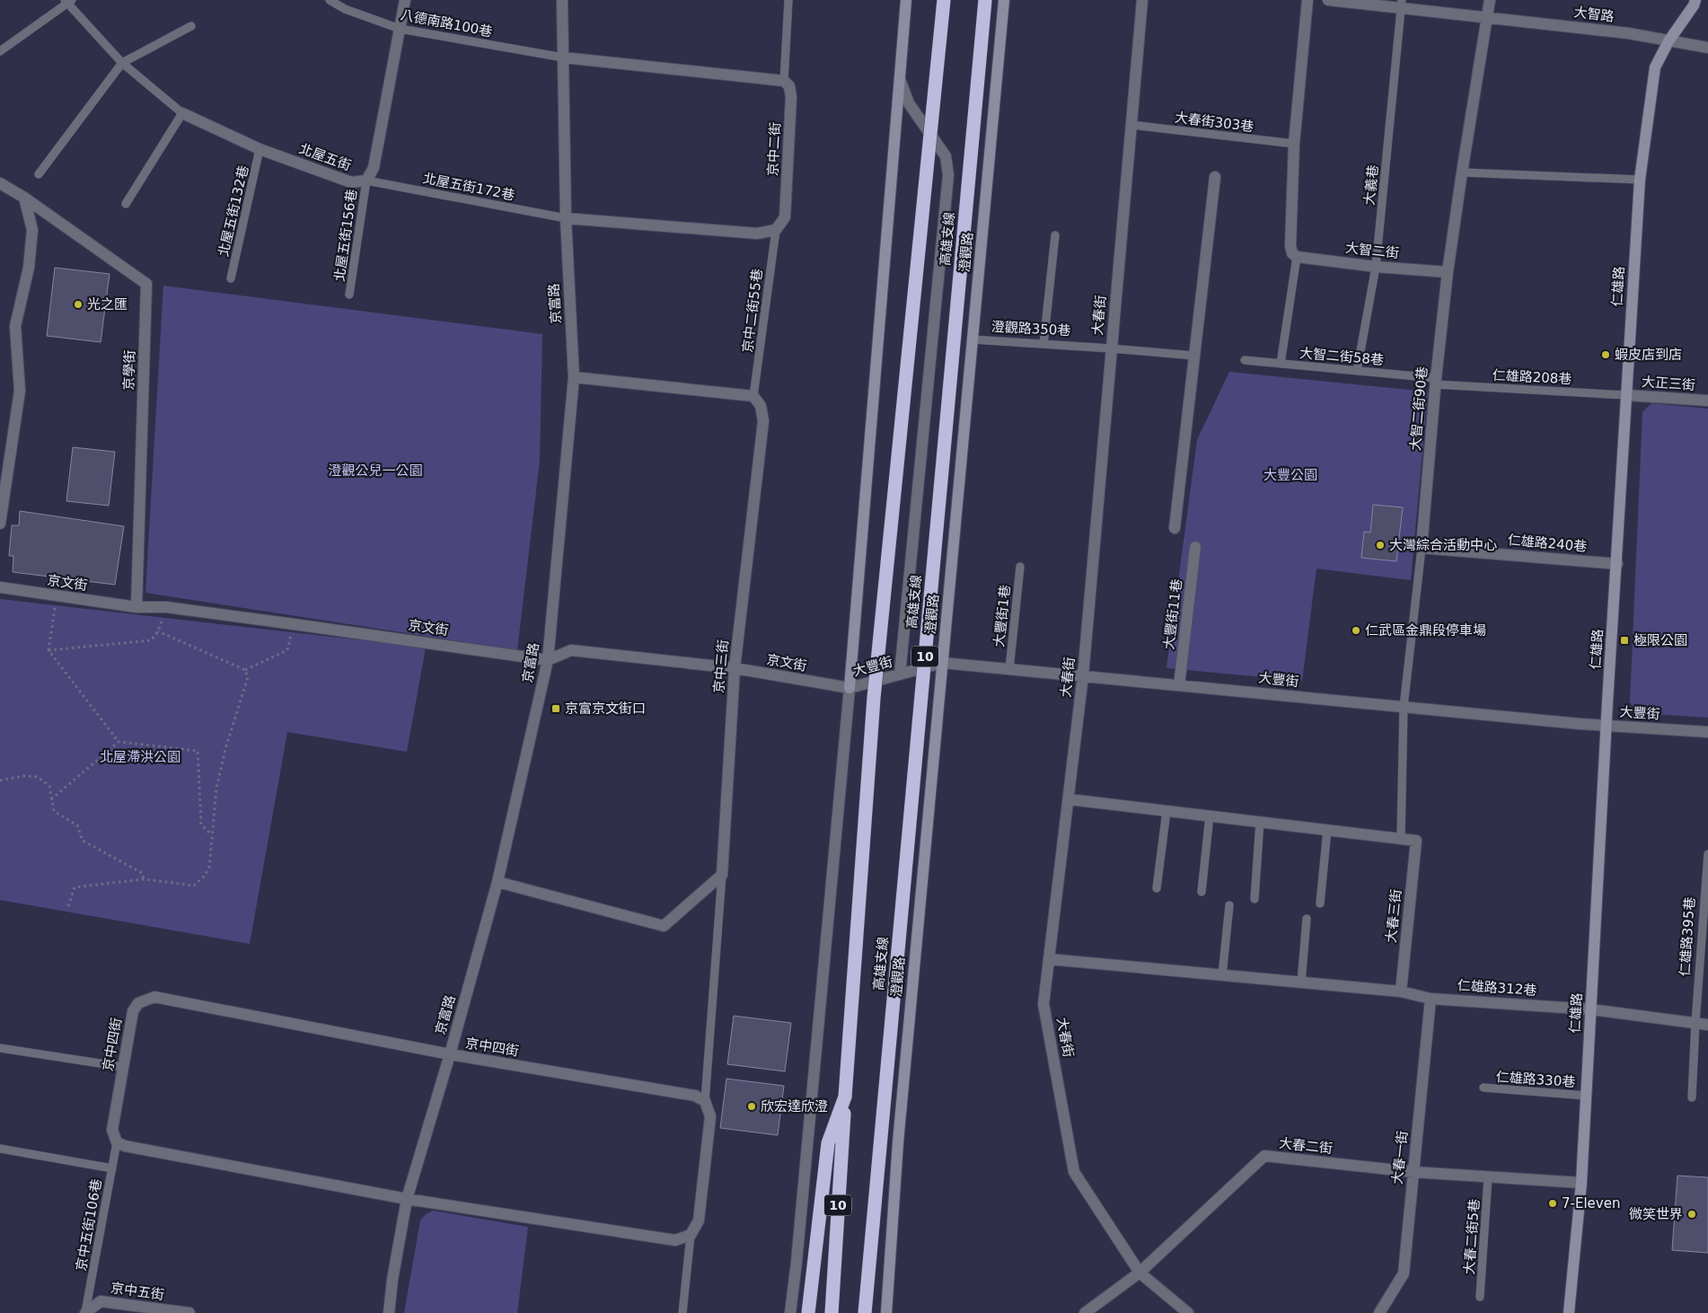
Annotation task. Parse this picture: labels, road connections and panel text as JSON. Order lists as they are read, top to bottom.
{
  "streets": {
    "highway": ["高雄支線", "10"],
    "street": [
      "大智路",
      "京中二街",
      "北屋五街",
      "大智二街",
      "澄觀路",
      "仁雄路",
      "京富路",
      "大春街",
      "京學街",
      "大正三街",
      "大智二街90巷",
      "仁雄路240巷",
      "京文街",
      "大豐街11巷",
      "京中三街",
      "大豐街",
      "大春三街",
      "仁雄路312巷",
      "京中四街",
      "大春二街",
      "大春一街",
      "京中五街"
    ],
    "lane": [
      "八德南路100巷",
      "大春街303巷",
      "大義巷",
      "北屋五街172巷",
      "北屋五街132巷",
      "北屋五街156巷",
      "京中二街55巷",
      "澄觀路350巷",
      "大智二街58巷",
      "仁雄路208巷",
      "大豐街1巷",
      "仁雄路395巷",
      "仁雄路330巷",
      "京中五街106巷",
      "大春二街5巷"
    ]
  },
  "crossings": [
    ["大智路", "大義巷"],
    ["大智路", "仁雄路"],
    ["八德南路100巷", "北屋五街"],
    ["八德南路100巷", "京富路"],
    ["大春街303巷", "大春街"],
    ["京中二街", "京中二街55巷"],
    ["北屋五街", "北屋五街172巷"],
    ["北屋五街", "北屋五街132巷"],
    ["北屋五街", "北屋五街156巷"],
    ["大義巷", "大智二街"],
    ["大義巷", "大智二街58巷"],
    ["北屋五街172巷", "北屋五街156巷"],
    ["北屋五街172巷", "京富路"],
    ["大智二街", "大智二街90巷"],
    ["澄觀路", "澄觀路350巷"],
    ["澄觀路", "大豐街"],
    ["仁雄路", "仁雄路208巷"],
    ["仁雄路", "大正三街"],
    ["仁雄路", "仁雄路240巷"],
    ["仁雄路", "大豐街"],
    ["仁雄路", "仁雄路312巷"],
    ["仁雄路", "仁雄路330巷"],
    ["仁雄路", "大春二街"],
    ["京富路", "京文街"],
    ["京富路", "京中四街"],
    ["京中二街55巷", "京中三街"],
    ["大春街", "澄觀路350巷"],
    ["大春街", "大豐街"],
    ["大春街", "大春三街"],
    ["大春街", "大春二街"],
    ["大智二街58巷", "仁雄路208巷"],
    ["大智二街58巷", "大智二街90巷"],
    ["京學街", "京文街"],
    ["仁雄路208巷", "大正三街"],
    ["仁雄路208巷", "大智二街90巷"],
    ["大智二街90巷", "仁雄路240巷"],
    ["京文街", "京中三街"],
    ["京文街", "大豐街"],
    ["大豐街11巷", "大豐街"],
    ["大豐街1巷", "大豐街"],
    ["大春三街", "仁雄路312巷"],
    ["仁雄路312巷", "大春一街"],
    ["京中四街", "京中五街106巷"],
    ["大春二街", "大春一街"],
    ["大春二街", "大春二街5巷"],
    ["京中五街106巷", "京中五街"]
  ],
  "parks": ["澄觀公兒一公園", "大豐公園", "北屋滯洪公園"],
  "places": {
    "other": [
      "光之匯",
      "蝦皮店到店",
      "大灣綜合活動中心",
      "仁武區金鼎段停車場",
      "欣宏達欣澄",
      "7-Eleven",
      "微笑世界"
    ],
    "transit": ["極限公園", "京富京文街口"]
  }
}
